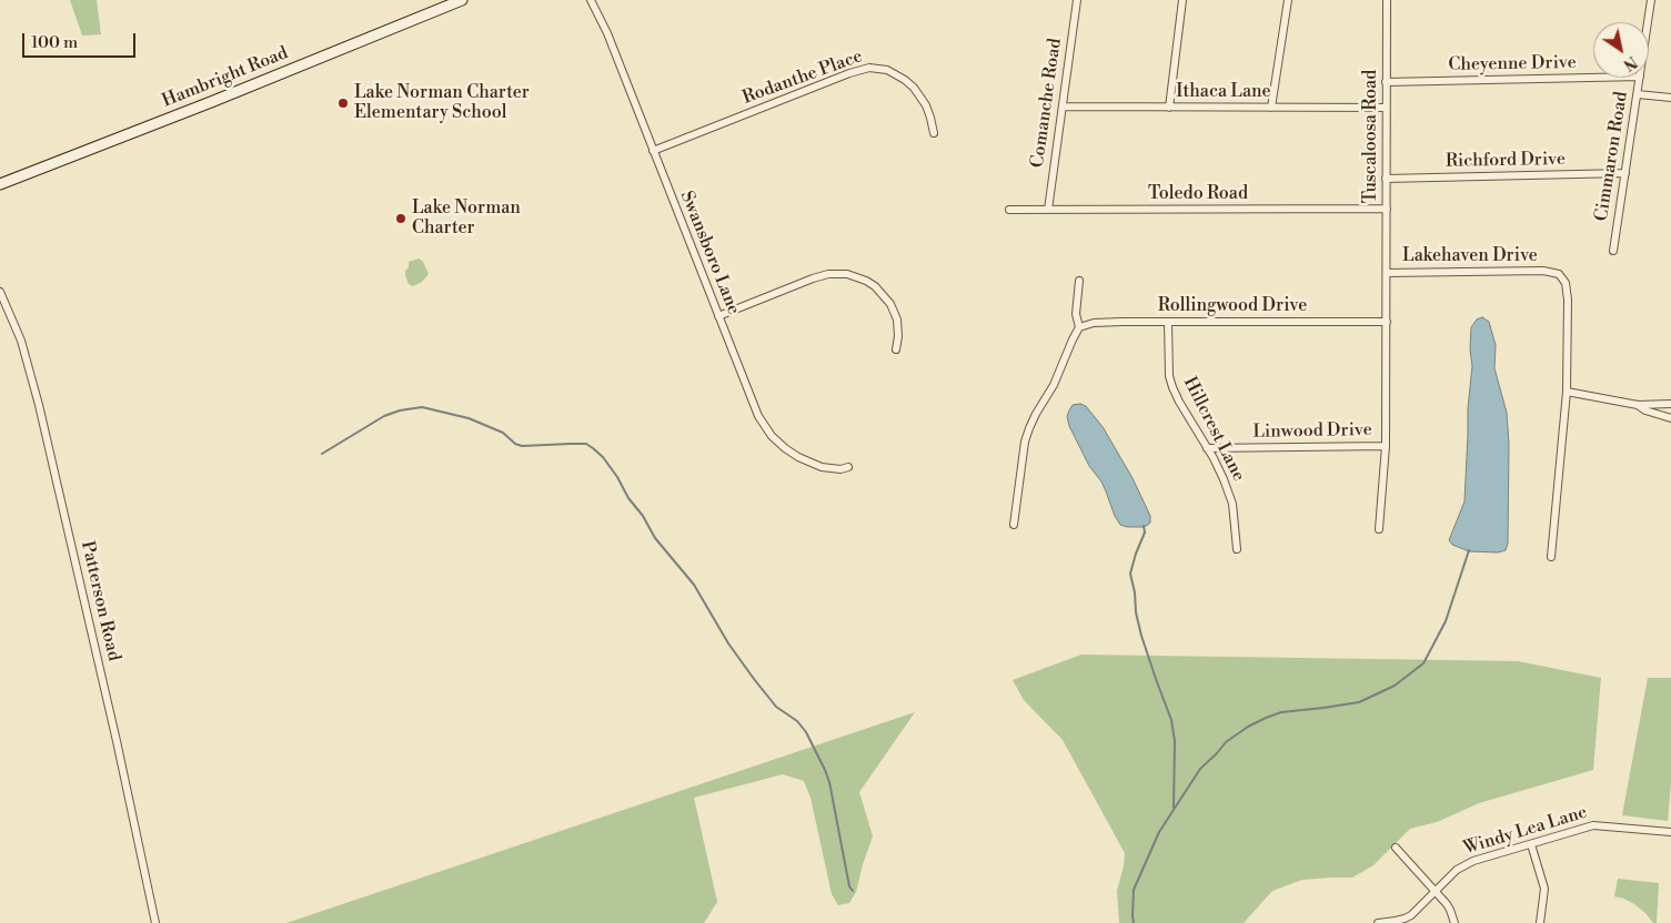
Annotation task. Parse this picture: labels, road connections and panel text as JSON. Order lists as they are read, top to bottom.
{
  "streets": {
    "main road": ["Hambright Road"],
    "street": [
      "Cheyenne Drive",
      "Rodanthe Place",
      "Ithaca Lane",
      "Comanche Road",
      "Tuscaloosa Road",
      "Cimmaron Road",
      "Richford Drive",
      "Toledo Road",
      "Swansboro Lane",
      "Lakehaven Drive",
      "Rollingwood Drive",
      "Hillcrest Lane",
      "Linwood Drive",
      "Patterson Road",
      "Windy Lea Lane"
    ]
  },
  "crossings": [
    ["Cheyenne Drive", "Tuscaloosa Road"],
    ["Rodanthe Place", "Swansboro Lane"],
    ["Ithaca Lane", "Comanche Road"],
    ["Ithaca Lane", "Tuscaloosa Road"],
    ["Comanche Road", "Toledo Road"],
    ["Tuscaloosa Road", "Richford Drive"],
    ["Tuscaloosa Road", "Toledo Road"],
    ["Tuscaloosa Road", "Lakehaven Drive"],
    ["Cimmaron Road", "Richford Drive"],
    ["Lakehaven Drive", "Rollingwood Drive"],
    ["Lakehaven Drive", "Linwood Drive"],
    ["Rollingwood Drive", "Hillcrest Lane"],
    ["Hillcrest Lane", "Linwood Drive"]
  ],
  "places": ["Lake Norman Charter Elementary School", "Lake Norman Charter"],
  "scale_bar": "100 m",
  "north": "bottom right"
}
